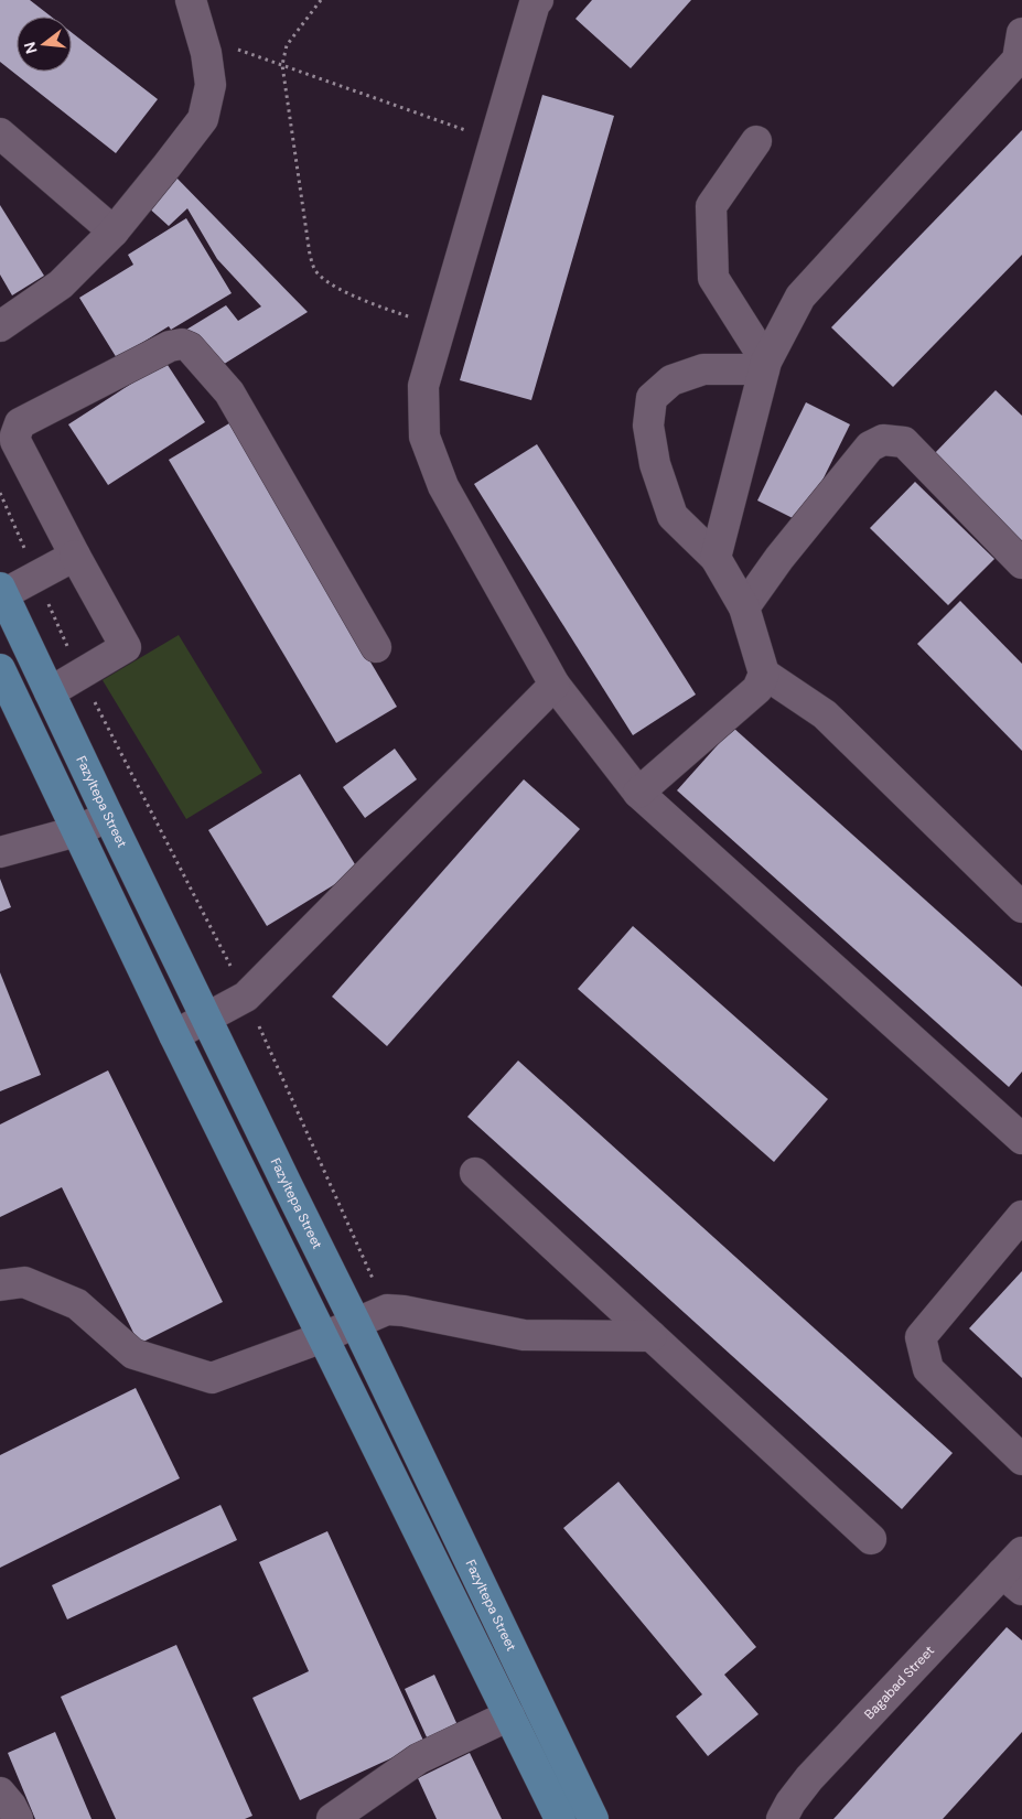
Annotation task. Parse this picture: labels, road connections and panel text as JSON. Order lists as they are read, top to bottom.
{
  "streets": {
    "main road": ["Fazyltepa Street"],
    "street": ["Bagabad Street"]
  },
  "north": "left"
}
